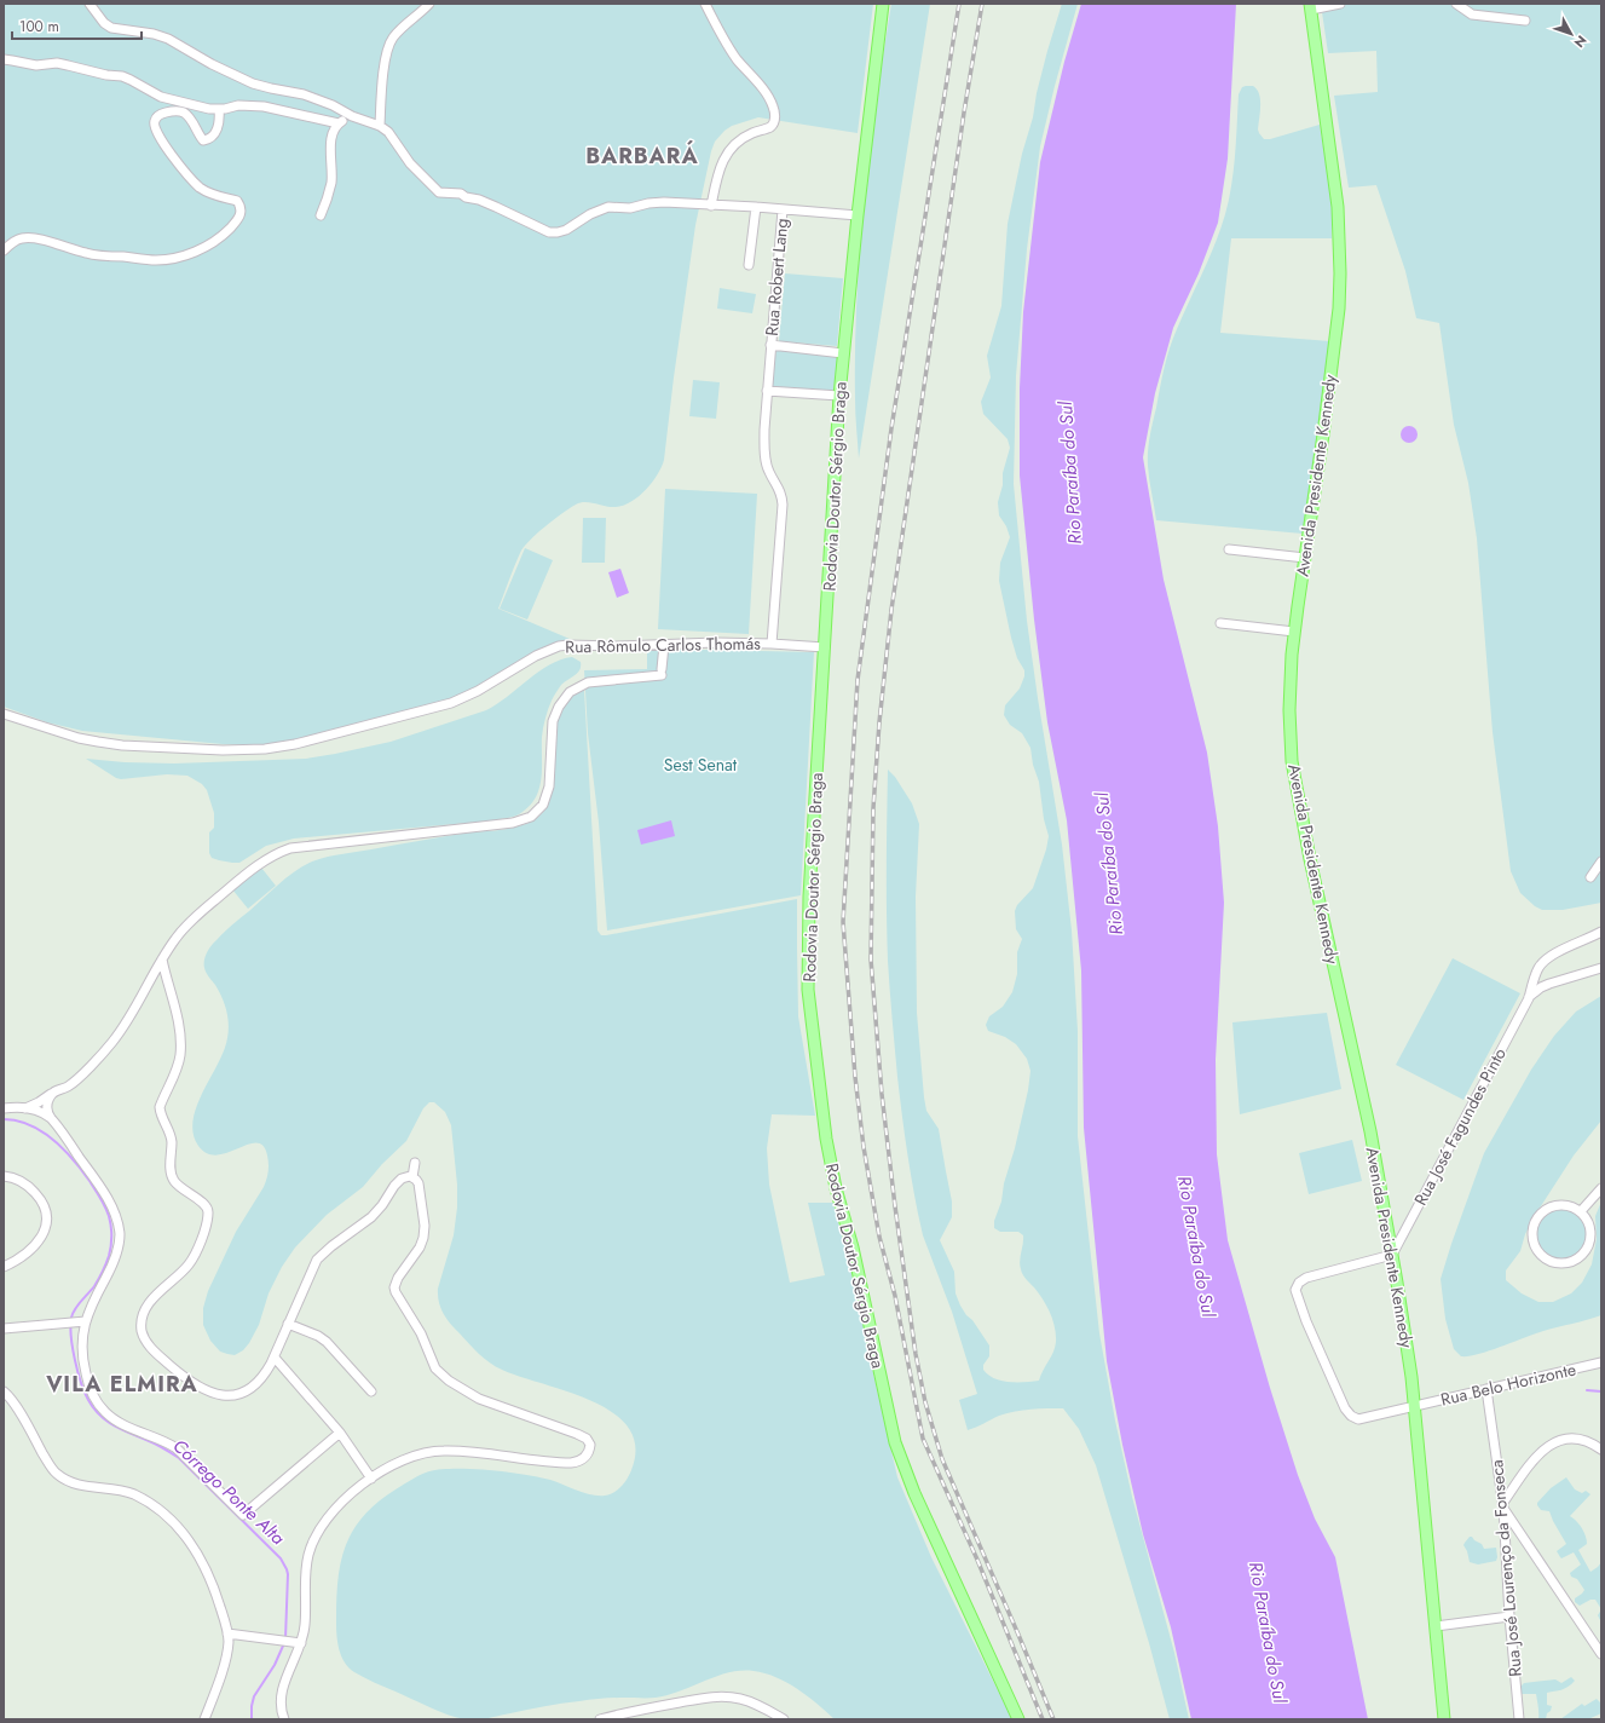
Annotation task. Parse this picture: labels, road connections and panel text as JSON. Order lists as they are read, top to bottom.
{
  "streets": {
    "main road": ["Avenida Presidente Kennedy", "Rodovia Doutor Sérgio Braga"],
    "street": [
      "Rua Robert Lang",
      "Rua Rômulo Carlos Thomás",
      "Rua José Fagundes Pinto",
      "Rua Belo Horizonte",
      "Rua José Lourenço da Fonseca"
    ]
  },
  "crossings": [
    ["Rua Robert Lang", "Rua Rômulo Carlos Thomás"],
    ["Avenida Presidente Kennedy", "Rua José Fagundes Pinto"],
    ["Avenida Presidente Kennedy", "Rua Belo Horizonte"],
    ["Rodovia Doutor Sérgio Braga", "Rua Rômulo Carlos Thomás"],
    ["Rua José Fagundes Pinto", "Rua Belo Horizonte"],
    ["Rua Belo Horizonte", "Rua José Lourenço da Fonseca"]
  ],
  "districts": ["BARBARÁ", "VILA ELMIRA"],
  "water": ["Rio Paraíba do Sul", "Córrego Ponte Alta"],
  "parks": ["Sest Senat"],
  "scale_bar": "100 m",
  "north": "bottom right"
}
